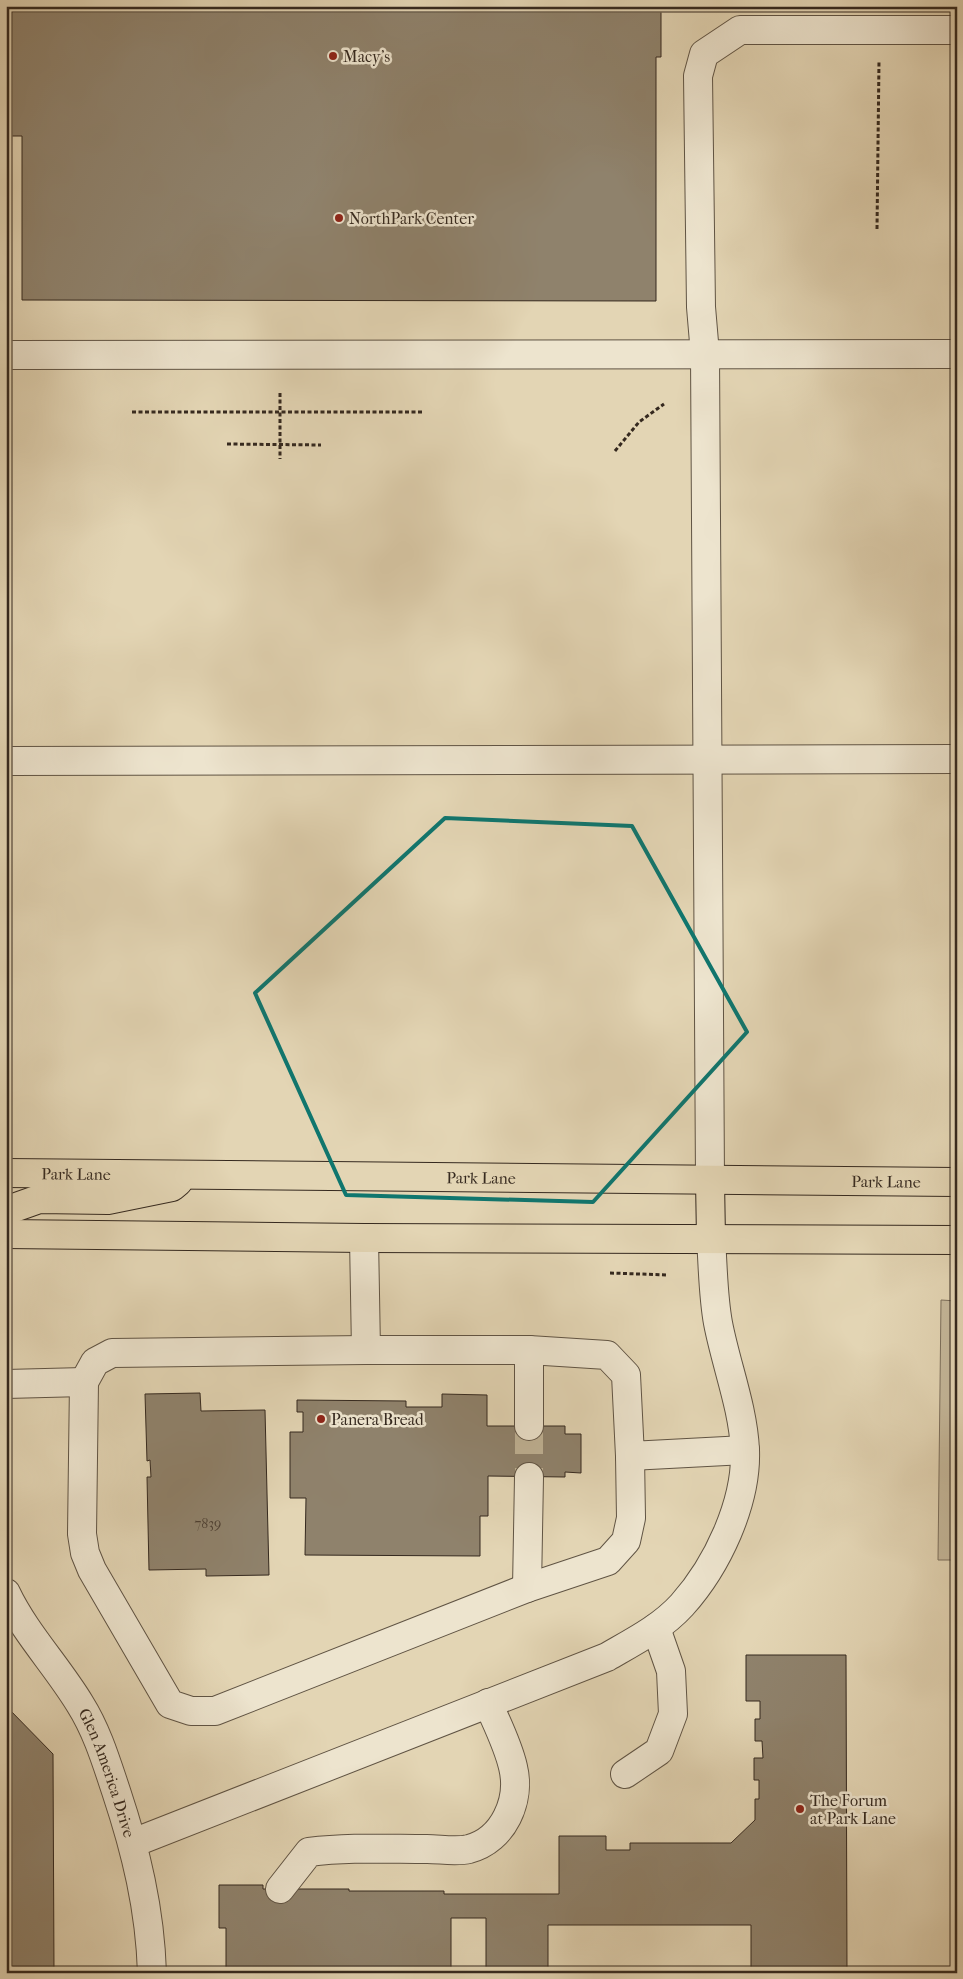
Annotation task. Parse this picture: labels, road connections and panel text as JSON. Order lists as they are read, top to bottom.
{
  "streets": {
    "main road": ["Park Lane"],
    "street": ["Glen America Drive"]
  },
  "places": [
    "Macy's",
    "NorthPark Center",
    "Panera Bread",
    "The Forum at Park Lane"
  ],
  "house_numbers": ["7839"]
}
